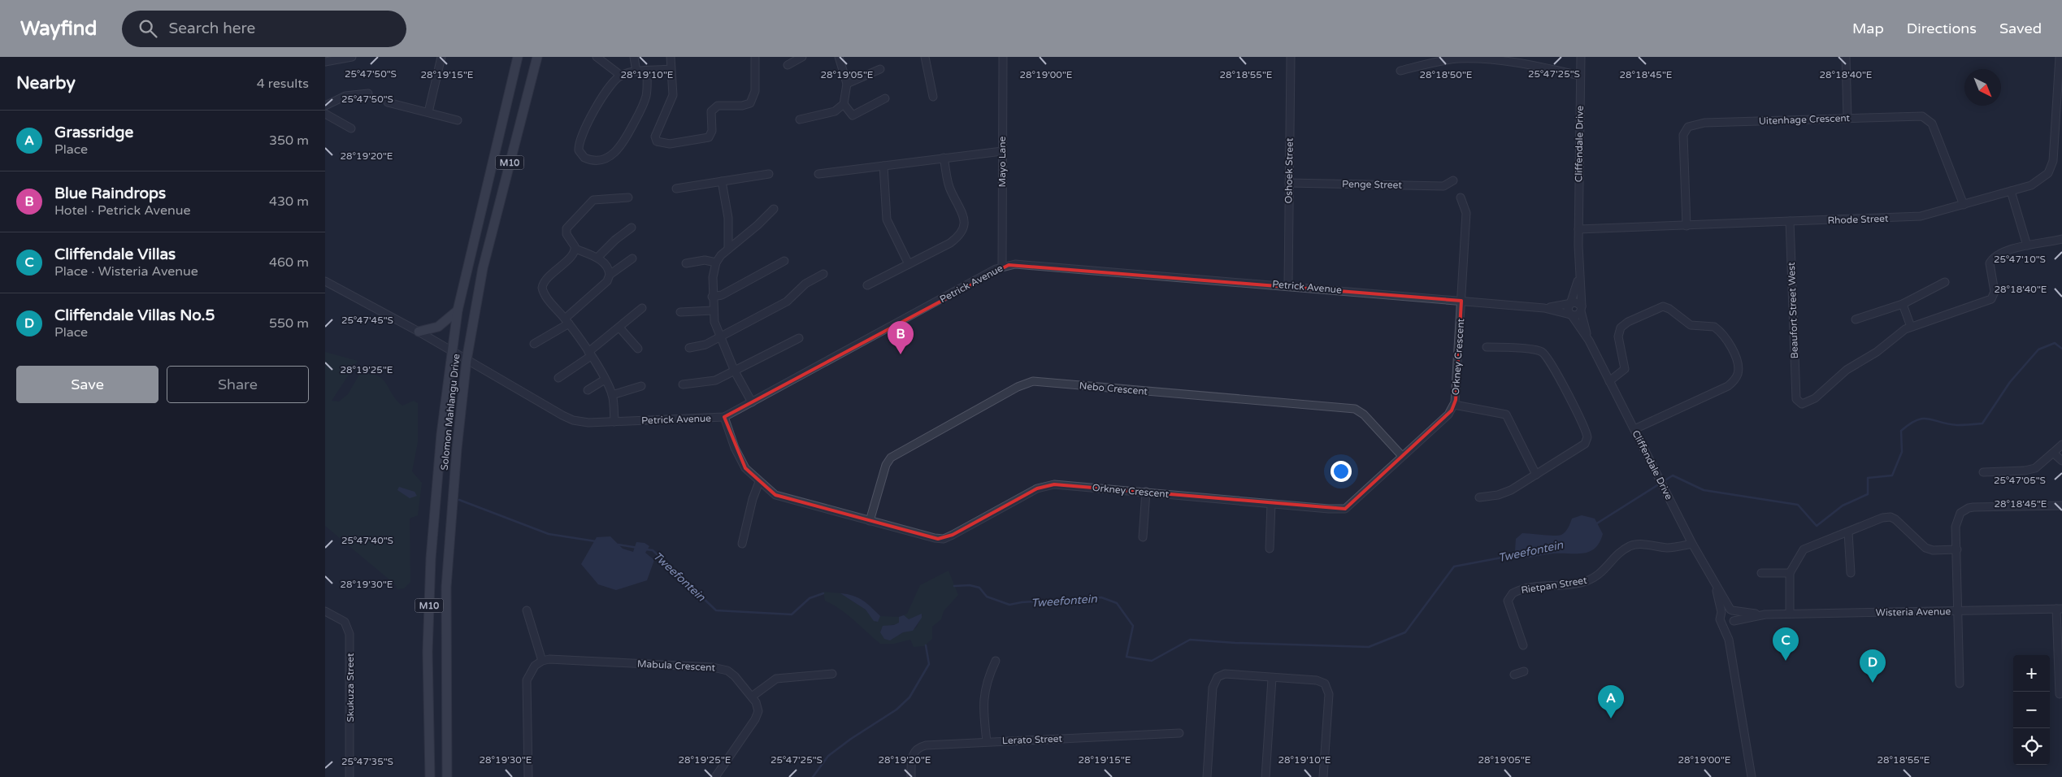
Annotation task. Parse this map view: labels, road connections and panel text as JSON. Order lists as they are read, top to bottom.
{
  "streets": {
    "main road": ["M10", "Solomon Mahlangu Drive"],
    "street": [
      "Uitenhage Crescent",
      "Cliffendale Drive",
      "Mayo Lane",
      "Oshoek Street",
      "Penge Street",
      "Rhode Street",
      "Petrick Avenue",
      "Beaufort Street West",
      "Orkney Crescent",
      "Nebo Crescent",
      "Rietpan Street",
      "Wisteria Avenue",
      "Mabula Crescent",
      "Skukuza Street",
      "Lerato Street"
    ]
  },
  "crossings": [
    ["Uitenhage Crescent", "Rhode Street"],
    ["Cliffendale Drive", "Rhode Street"],
    ["Cliffendale Drive", "Petrick Avenue"],
    ["Cliffendale Drive", "Rietpan Street"],
    ["Cliffendale Drive", "Wisteria Avenue"],
    ["Mayo Lane", "Petrick Avenue"],
    ["Oshoek Street", "Penge Street"],
    ["Oshoek Street", "Petrick Avenue"],
    ["Rhode Street", "Beaufort Street West"],
    ["Petrick Avenue", "Orkney Crescent"],
    ["Petrick Avenue", "Solomon Mahlangu Drive"],
    ["Orkney Crescent", "Nebo Crescent"]
  ],
  "water": ["Tweefontein"],
  "north": "bottom right",
  "page": {
    "header": "Wayfind",
    "search": "Search here",
    "nav": ["Map", "Directions", "Saved"],
    "heading": ["Nearby", "4 results"],
    "list": [
      {
        "mark": "A",
        "name": "Grassridge",
        "note": "Place",
        "value": "350 m"
      },
      {
        "mark": "B",
        "name": "Blue Raindrops",
        "note": "Hotel · Petrick Avenue",
        "value": "430 m"
      },
      {
        "mark": "C",
        "name": "Cliffendale Villas",
        "note": "Place · Wisteria Avenue",
        "value": "460 m"
      },
      {
        "mark": "D",
        "name": "Cliffendale Villas No.5",
        "note": "Place",
        "value": "550 m"
      }
    ],
    "pins": [
      "B",
      "C",
      "D",
      "A"
    ],
    "buttons": ["Save", "Share"],
    "map_buttons": ["+", "−"]
  },
  "coordinates": [
    "25°47'50\"S",
    "25°47'25\"S",
    "28°19'15\"E",
    "28°19'10\"E",
    "28°19'05\"E",
    "28°19'00\"E",
    "28°18'55\"E",
    "28°18'50\"E",
    "28°18'45\"E",
    "28°18'40\"E",
    "28°19'20\"E",
    "25°47'10\"S",
    "25°47'45\"S",
    "28°19'25\"E",
    "25°47'05\"S",
    "25°47'40\"S",
    "28°19'30\"E",
    "25°47'35\"S"
  ]
}
